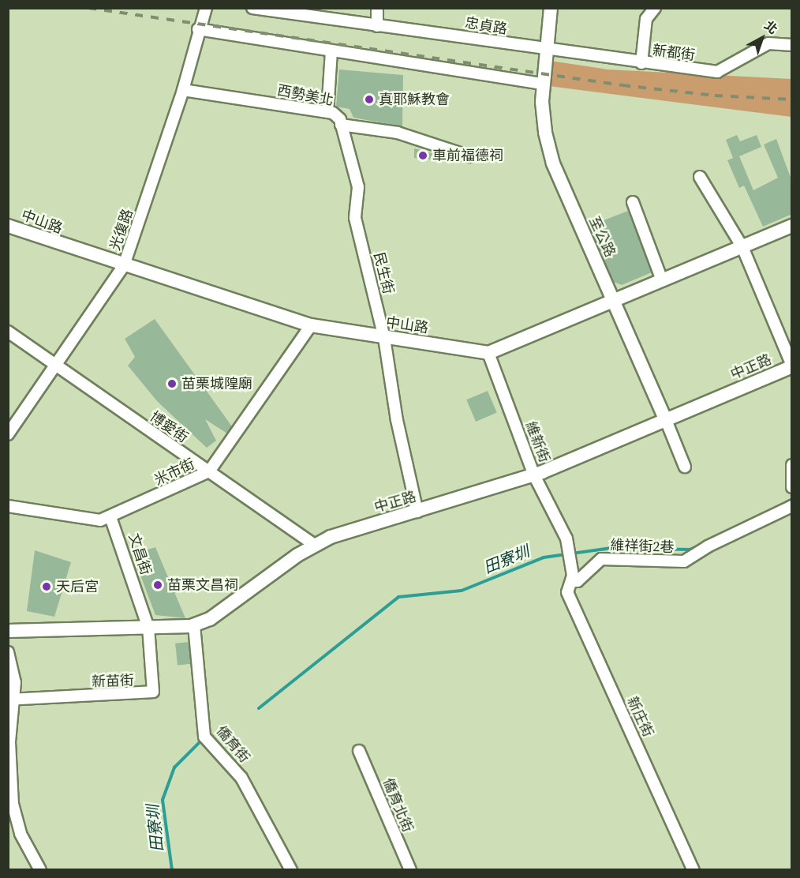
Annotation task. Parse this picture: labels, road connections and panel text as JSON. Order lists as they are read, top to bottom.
{
  "streets": {
    "street": [
      "忠貞路",
      "新都街",
      "西勢美北",
      "中山路",
      "光復路",
      "至公路",
      "民生街",
      "中正路",
      "博愛街",
      "維新街",
      "米市街",
      "維祥街2巷",
      "文昌街",
      "新苗街",
      "新庄街",
      "僑育街",
      "僑育北街"
    ]
  },
  "crossings": [
    ["忠貞路", "新都街"],
    ["忠貞路", "至公路"],
    ["新都街", "至公路"],
    ["西勢美北", "光復路"],
    ["西勢美北", "民生街"],
    ["中山路", "光復路"],
    ["中山路", "民生街"],
    ["中山路", "維新街"],
    ["中山路", "米市街"],
    ["光復路", "博愛街"],
    ["至公路", "中正路"],
    ["民生街", "中正路"],
    ["中正路", "博愛街"],
    ["中正路", "維新街"],
    ["中正路", "文昌街"],
    ["中正路", "新苗街"],
    ["中正路", "僑育街"],
    ["博愛街", "米市街"],
    ["維新街", "維祥街2巷"],
    ["維新街", "新庄街"],
    ["米市街", "文昌街"],
    ["維祥街2巷", "新庄街"],
    ["文昌街", "新苗街"]
  ],
  "water": ["田寮圳"],
  "places": [
    "真耶穌教會",
    "車前福德祠",
    "苗栗城隍廟",
    "苗栗文昌祠",
    "天后宮"
  ],
  "north": "top right"
}
